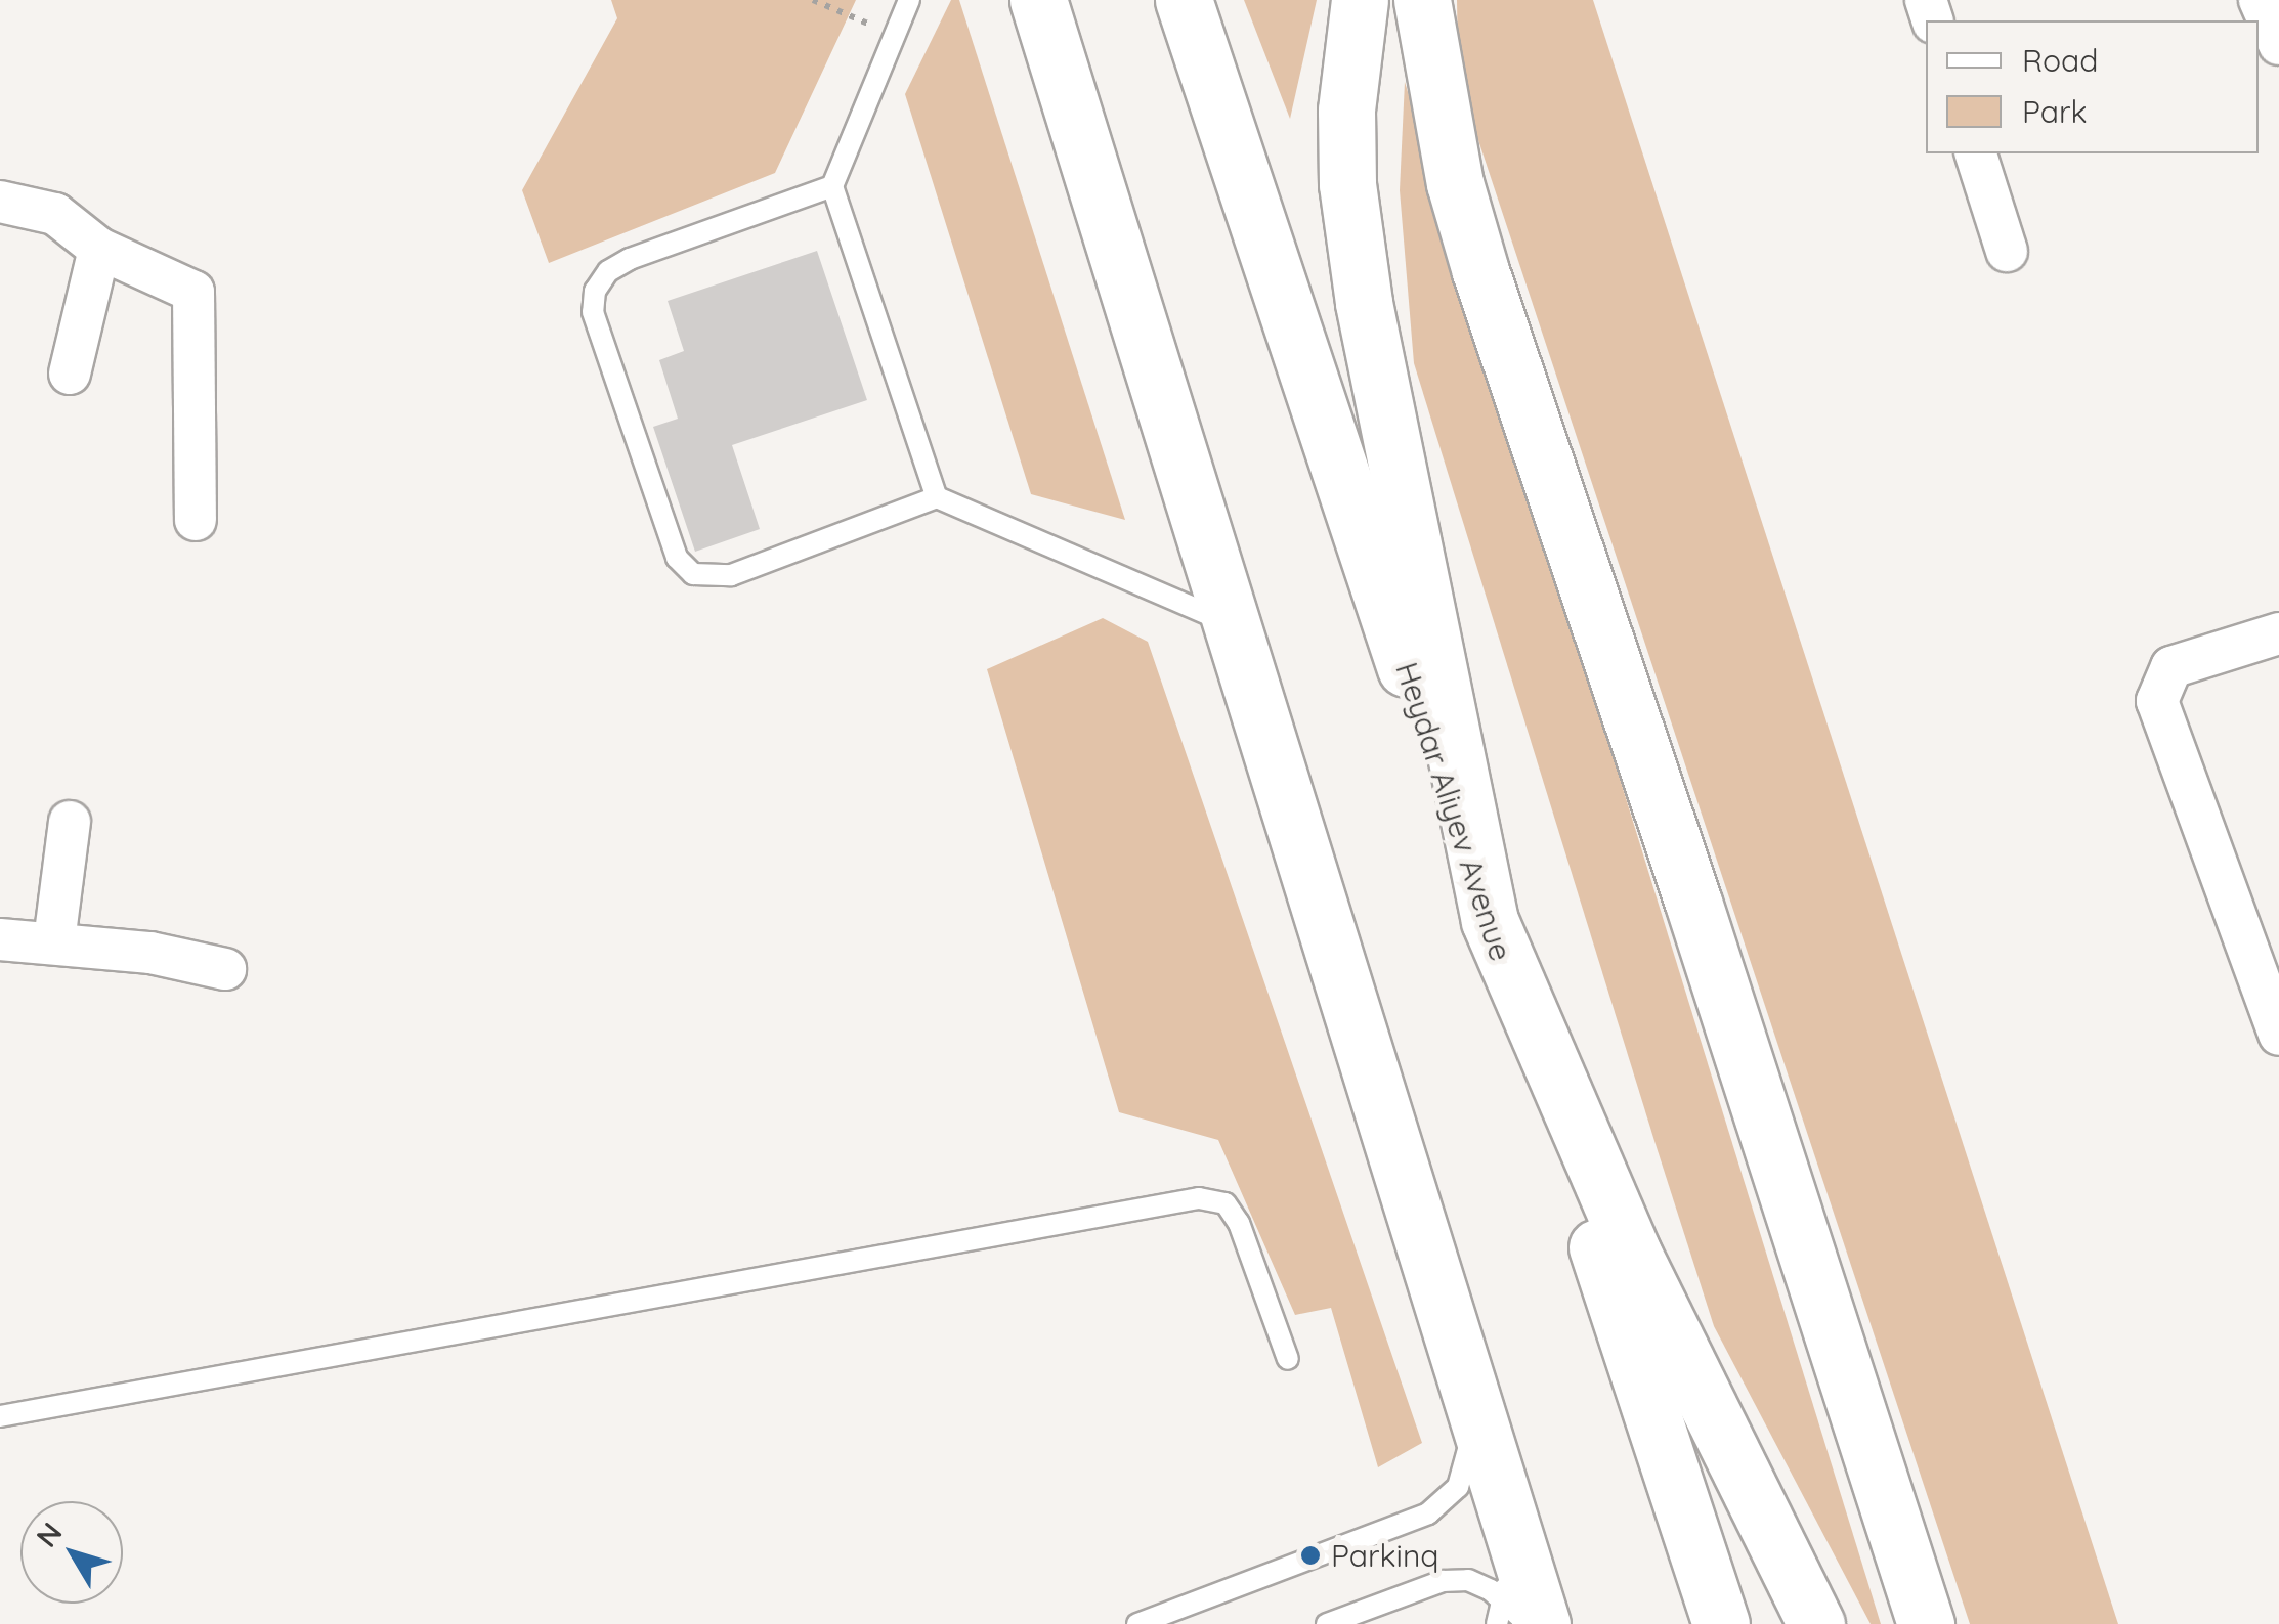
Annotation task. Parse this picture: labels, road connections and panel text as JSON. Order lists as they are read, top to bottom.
{
  "streets": {
    "highway": ["Heydar Aliyev Avenue"]
  },
  "places": ["Parkinq"],
  "legend": ["Road", "Park"],
  "north": "top left"
}
